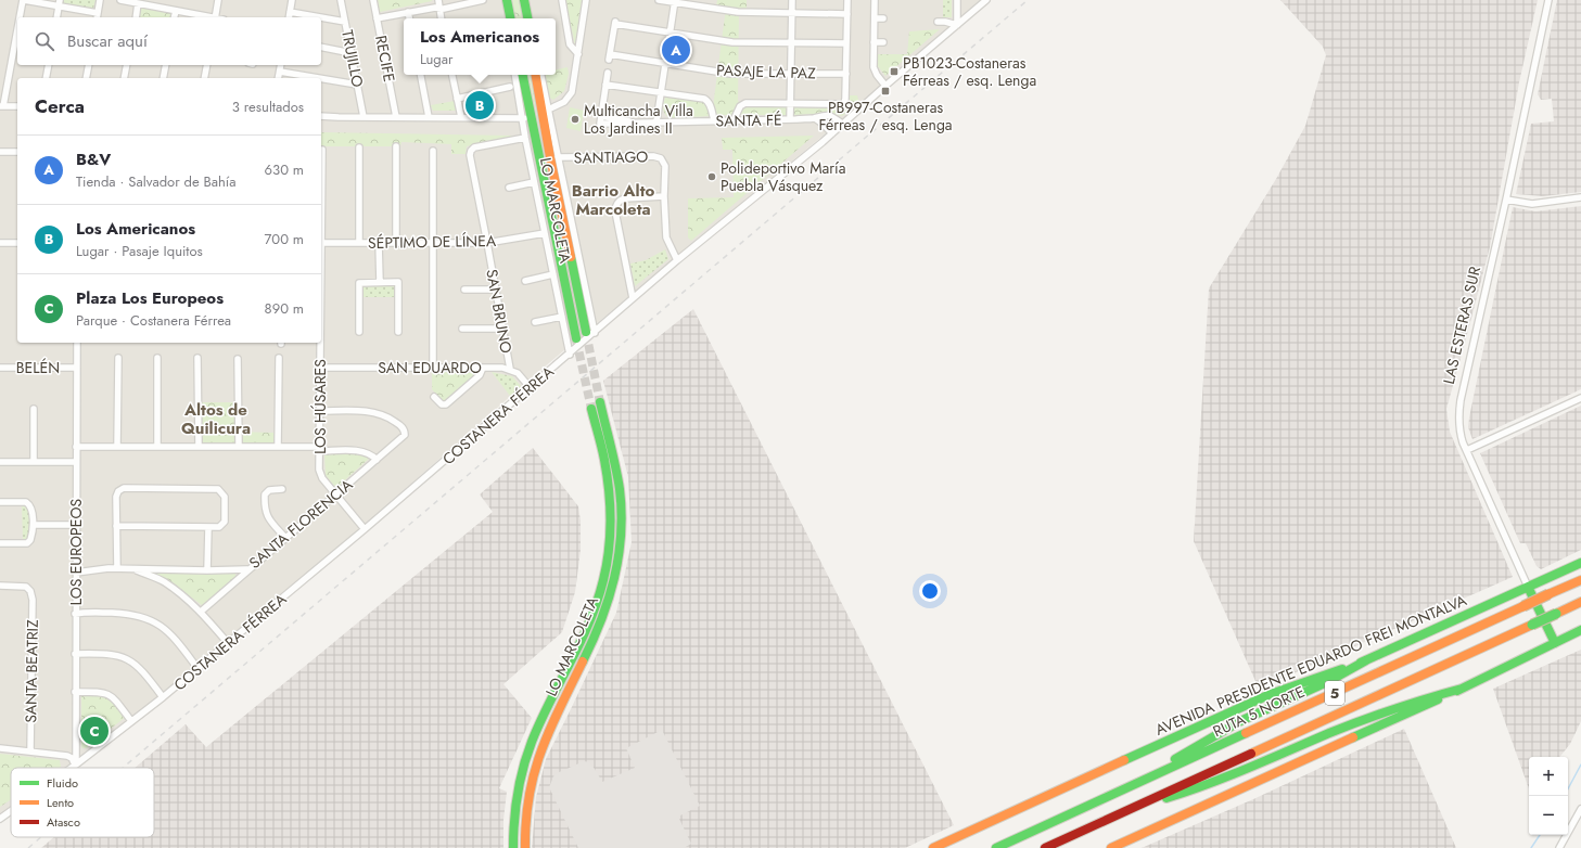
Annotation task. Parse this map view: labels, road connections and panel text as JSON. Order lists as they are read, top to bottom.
{
  "streets": {
    "main road": [
      "LO MARCOLETA",
      "LAS ESTERAS SUR",
      "AVENIDA PRESIDENTE EDUARDO FREI MONTALVA",
      "5",
      "RUTA 5 NORTE"
    ],
    "street": [
      "TRUJILLO",
      "RECIFE",
      "PASAJE LA PAZ",
      "SANTA FÉ",
      "SANTIAGO",
      "SÉPTIMO DE LÍNEA",
      "SAN BRUNO",
      "BELÉN",
      "SAN EDUARDO",
      "LOS HÚSARES",
      "COSTANERA FÉRREA",
      "SANTA FLORENCIA",
      "LOS EUROPEOS",
      "SANTA BEATRIZ"
    ]
  },
  "crossings": [
    ["SANTA FÉ", "COSTANERA FÉRREA"],
    ["SANTIAGO", "LO MARCOLETA"],
    ["SANTIAGO", "COSTANERA FÉRREA"],
    ["LO MARCOLETA", "SÉPTIMO DE LÍNEA"],
    ["LO MARCOLETA", "SAN BRUNO"],
    ["LO MARCOLETA", "COSTANERA FÉRREA"],
    ["SÉPTIMO DE LÍNEA", "SAN BRUNO"],
    ["SAN BRUNO", "SAN EDUARDO"],
    ["LAS ESTERAS SUR", "AVENIDA PRESIDENTE EDUARDO FREI MONTALVA"],
    ["BELÉN", "LOS EUROPEOS"],
    ["SAN EDUARDO", "LOS HÚSARES"],
    ["LOS HÚSARES", "COSTANERA FÉRREA"],
    ["LOS HÚSARES", "SANTA FLORENCIA"],
    ["COSTANERA FÉRREA", "LOS EUROPEOS"],
    ["SANTA FLORENCIA", "LOS EUROPEOS"]
  ],
  "districts": ["Barrio Alto Marcoleta", "Altos de Quilicura"],
  "places": {
    "transit": ["PB1023-Costaneras Férreas / esq. Lenga", "PB997-Costaneras Férreas / esq. Lenga"],
    "other": ["Multicancha Villa Los Jardines II", "Polideportivo María Puebla Vásquez"]
  },
  "legend": ["Fluido", "Lento", "Atasco"],
  "page": {
    "search": "Buscar aquí",
    "popup": ["Los Americanos", "Lugar"],
    "pins": ["A", "B", "C"],
    "heading": ["Cerca", "3 resultados"],
    "list": [
      {
        "mark": "A",
        "name": "B&V",
        "note": "Tienda · Salvador de Bahía",
        "value": "630 m"
      },
      {
        "mark": "B",
        "name": "Los Americanos",
        "note": "Lugar · Pasaje Iquitos",
        "value": "700 m"
      },
      {
        "mark": "C",
        "name": "Plaza Los Europeos",
        "note": "Parque · Costanera Férrea",
        "value": "890 m"
      }
    ],
    "map_buttons": ["+", "−"]
  }
}
